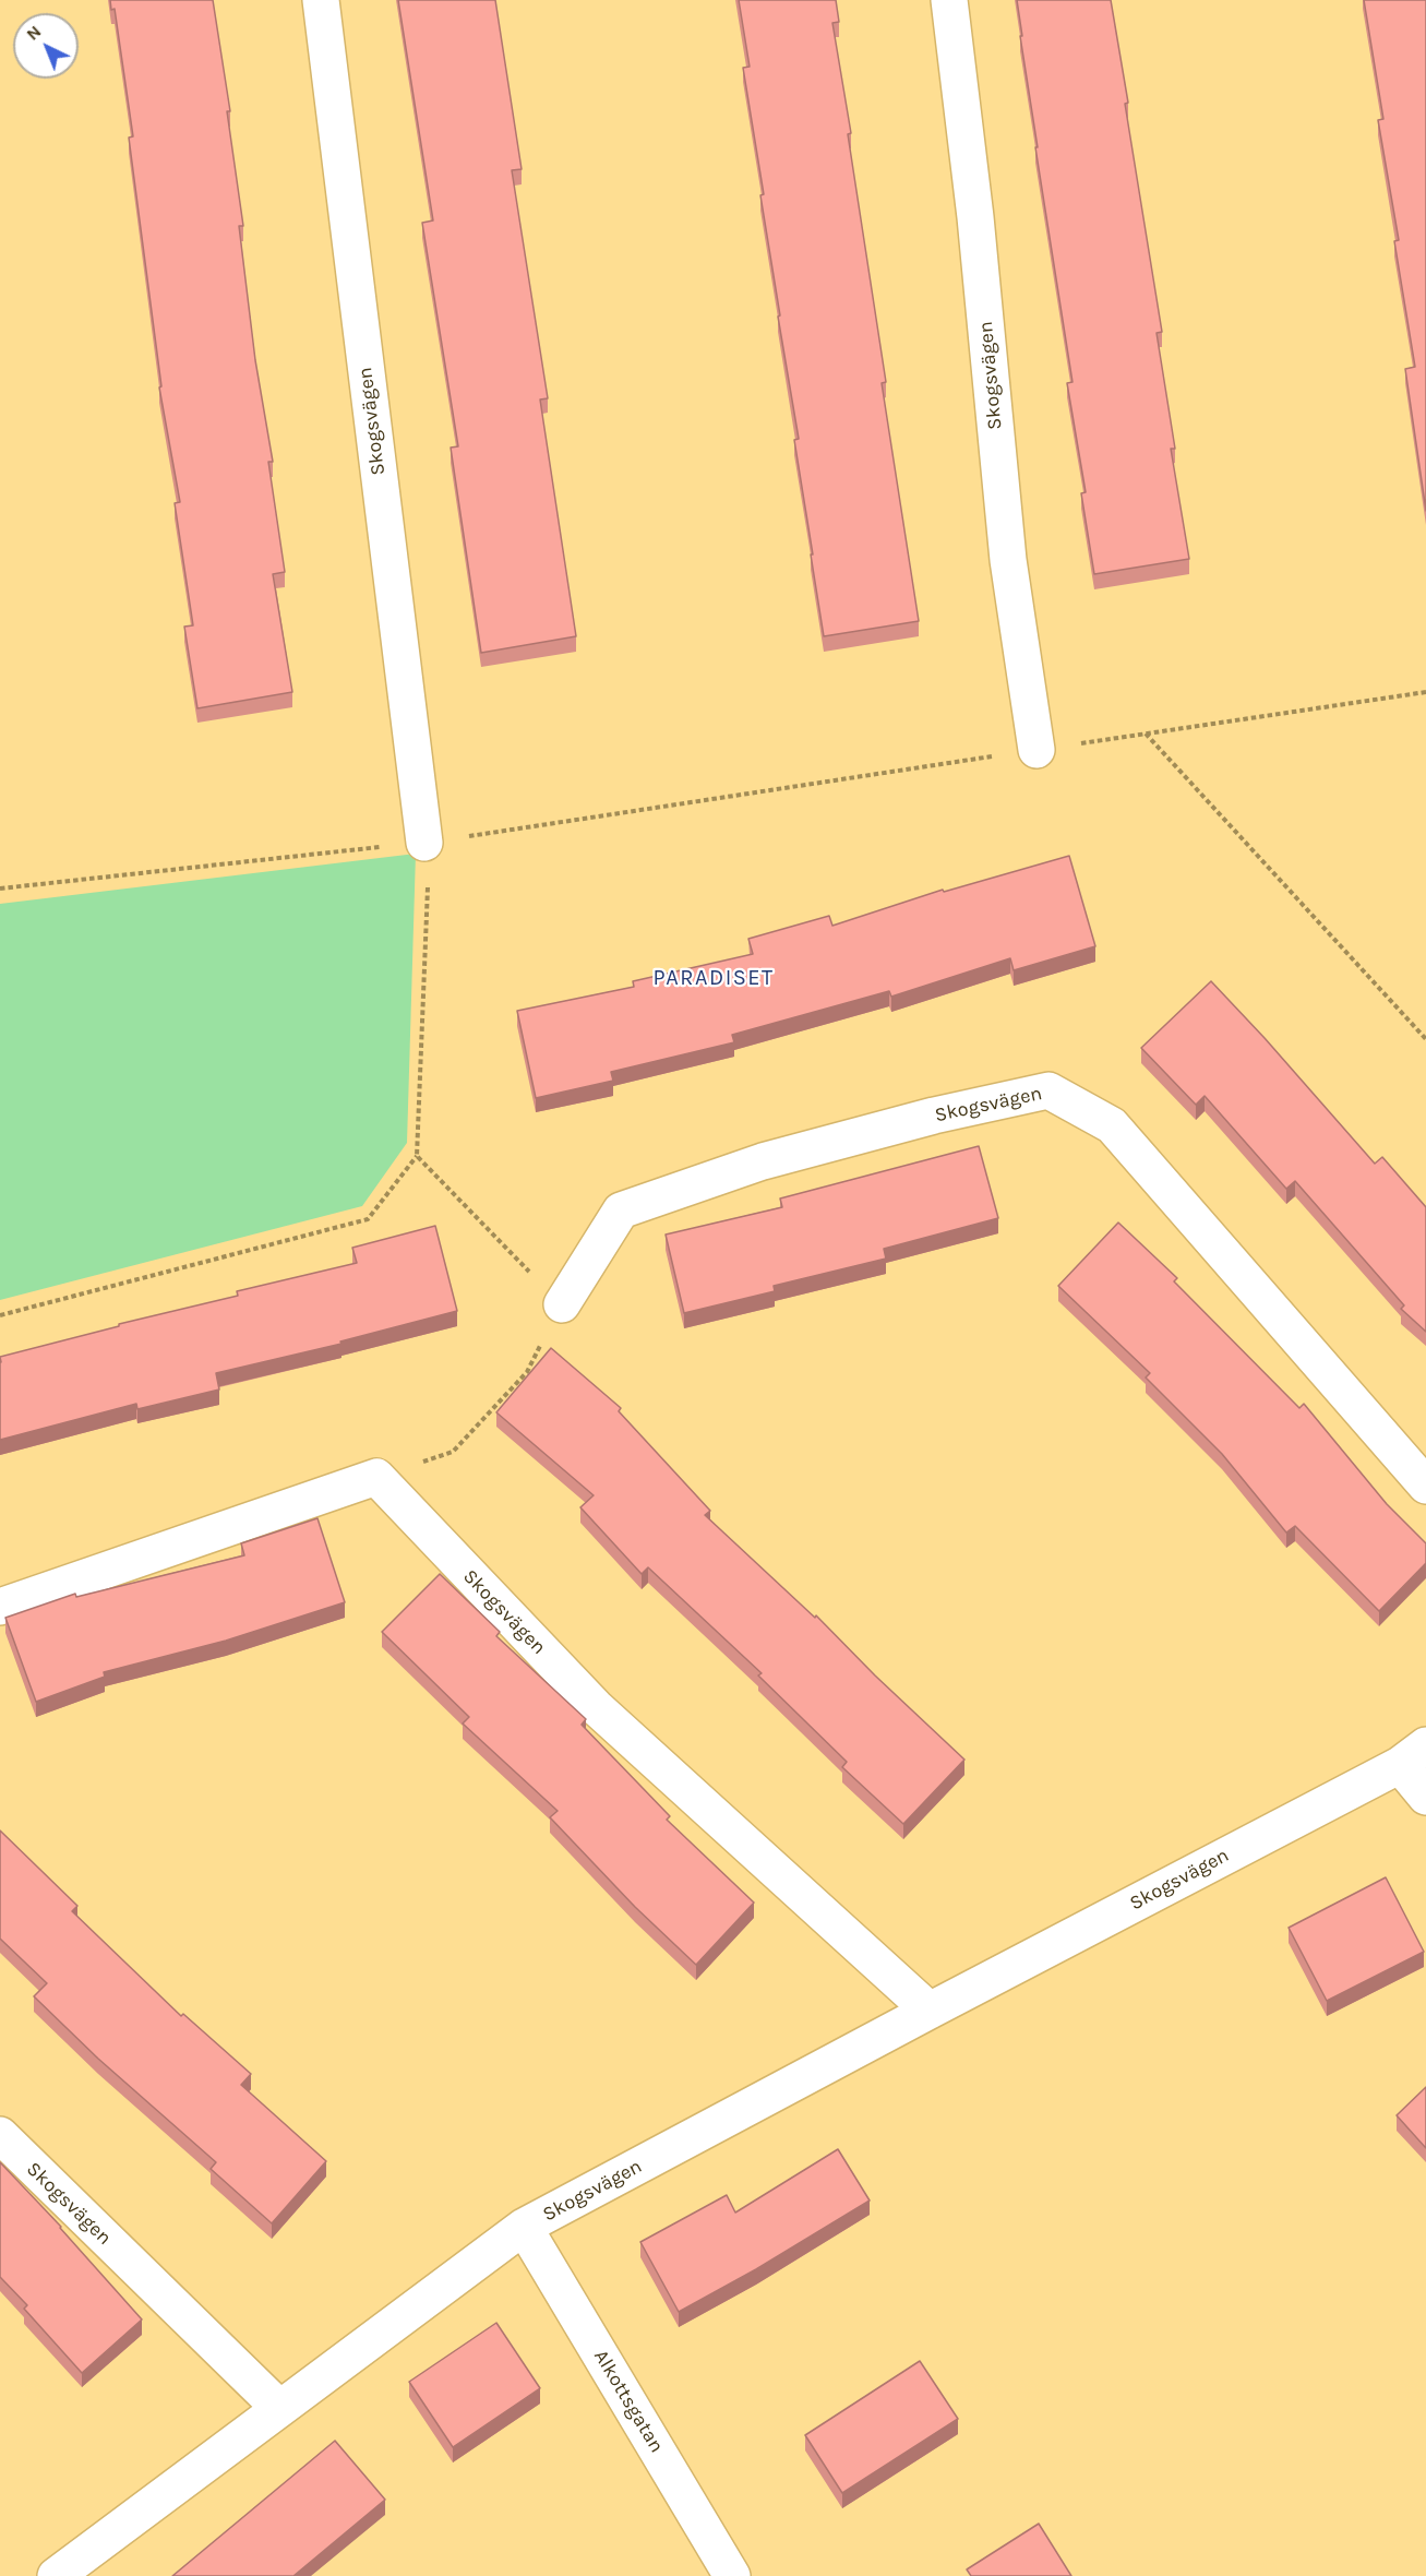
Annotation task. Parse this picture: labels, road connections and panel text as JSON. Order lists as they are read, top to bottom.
{
  "streets": {
    "street": ["Skogsvägen", "Alkottsgatan"]
  },
  "crossings": [
    ["Skogsvägen", "Alkottsgatan"]
  ],
  "districts": ["PARADISET"],
  "north": "top left"
}
